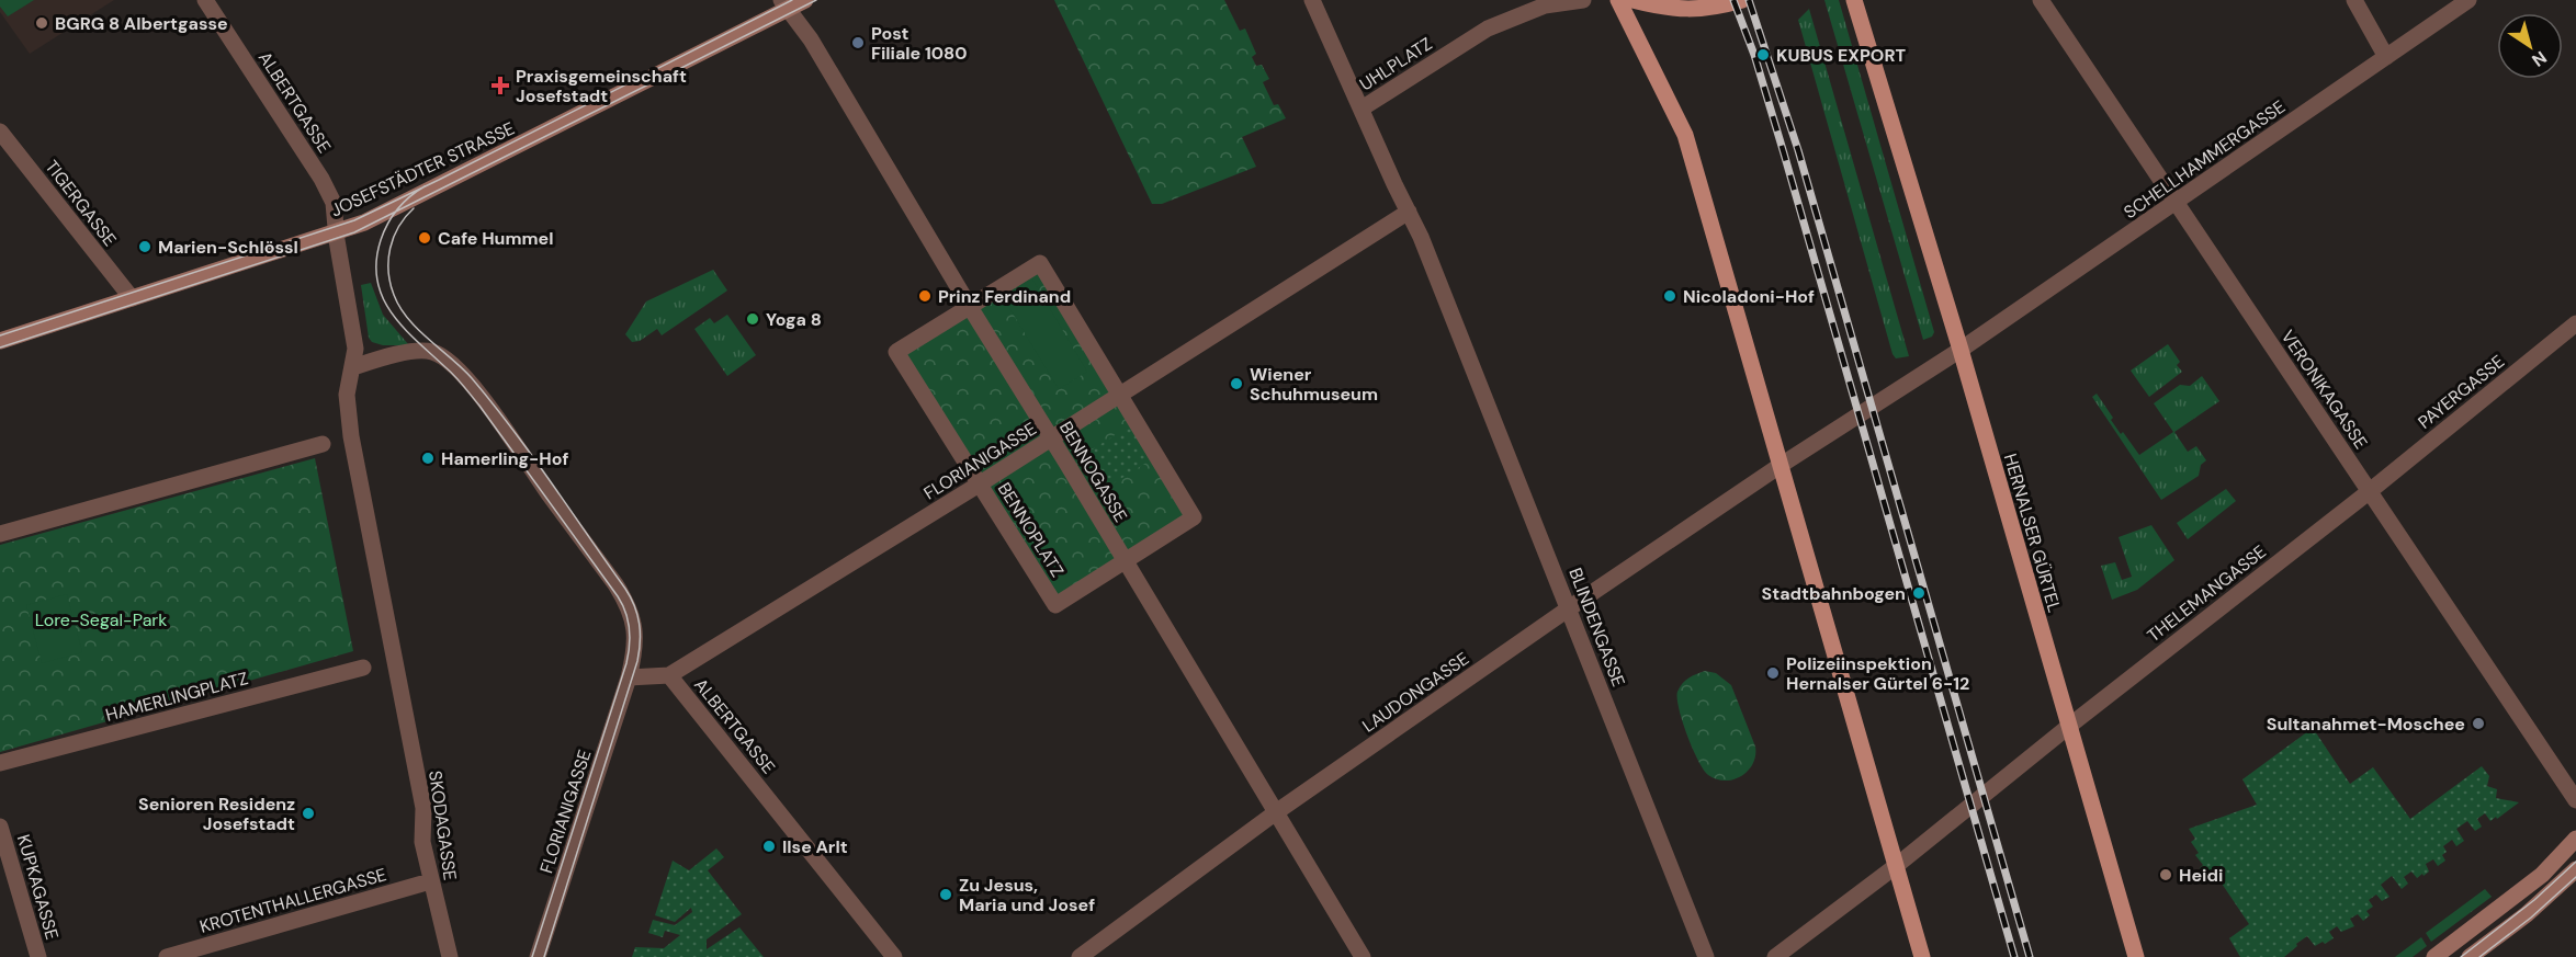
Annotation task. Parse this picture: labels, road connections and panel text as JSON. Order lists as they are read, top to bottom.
{
  "streets": {
    "main road": ["HERNALSER GÜRTEL"],
    "street": [
      "UHLPLATZ",
      "ALBERTGASSE",
      "SCHELLHAMMERGASSE",
      "JOSEFSTÄDTER STRASSE",
      "TIGERGASSE",
      "VERONIKAGASSE",
      "PAYERGASSE",
      "FLORIANIGASSE",
      "BENNOGASSE",
      "BENNOPLATZ",
      "THELEMANGASSE",
      "BLINDENGASSE",
      "LAUDONGASSE",
      "HAMERLINGPLATZ",
      "SKODAGASSE",
      "KUPKAGASSE",
      "KROTENTHALLERGASSE"
    ]
  },
  "crossings": [
    ["UHLPLATZ", "FLORIANIGASSE"],
    ["UHLPLATZ", "BLINDENGASSE"],
    ["ALBERTGASSE", "JOSEFSTÄDTER STRASSE"],
    ["ALBERTGASSE", "FLORIANIGASSE"],
    ["ALBERTGASSE", "SKODAGASSE"],
    ["SCHELLHAMMERGASSE", "VERONIKAGASSE"],
    ["SCHELLHAMMERGASSE", "HERNALSER GÜRTEL"],
    ["JOSEFSTÄDTER STRASSE", "TIGERGASSE"],
    ["JOSEFSTÄDTER STRASSE", "BENNOGASSE"],
    ["VERONIKAGASSE", "PAYERGASSE"],
    ["VERONIKAGASSE", "THELEMANGASSE"],
    ["PAYERGASSE", "THELEMANGASSE"],
    ["FLORIANIGASSE", "BENNOGASSE"],
    ["FLORIANIGASSE", "BENNOPLATZ"],
    ["BENNOGASSE", "BENNOPLATZ"],
    ["BENNOGASSE", "LAUDONGASSE"],
    ["HERNALSER GÜRTEL", "THELEMANGASSE"],
    ["BLINDENGASSE", "LAUDONGASSE"],
    ["SKODAGASSE", "KROTENTHALLERGASSE"]
  ],
  "parks": ["Lore-Segal-Park"],
  "places": {
    "other": [
      "BGRG 8 Albertgasse",
      "Post Filiale 1080",
      "KUBUS EXPORT",
      "Cafe Hummel",
      "Marien-Schlössl",
      "Prinz Ferdinand",
      "Nicoladoni-Hof",
      "Yoga 8",
      "Wiener Schuhmuseum",
      "Hamerling-Hof",
      "Stadtbahnbogen",
      "Polizeiinspektion Hernalser Gürtel 6-12",
      "Sultanahmet-Moschee",
      "Senioren Residenz Josefstadt",
      "Ilse Arlt",
      "Heidi",
      "Zu Jesus, Maria und Josef"
    ],
    "health": ["Praxisgemeinschaft Josefstadt"]
  },
  "north": "bottom right"
}
